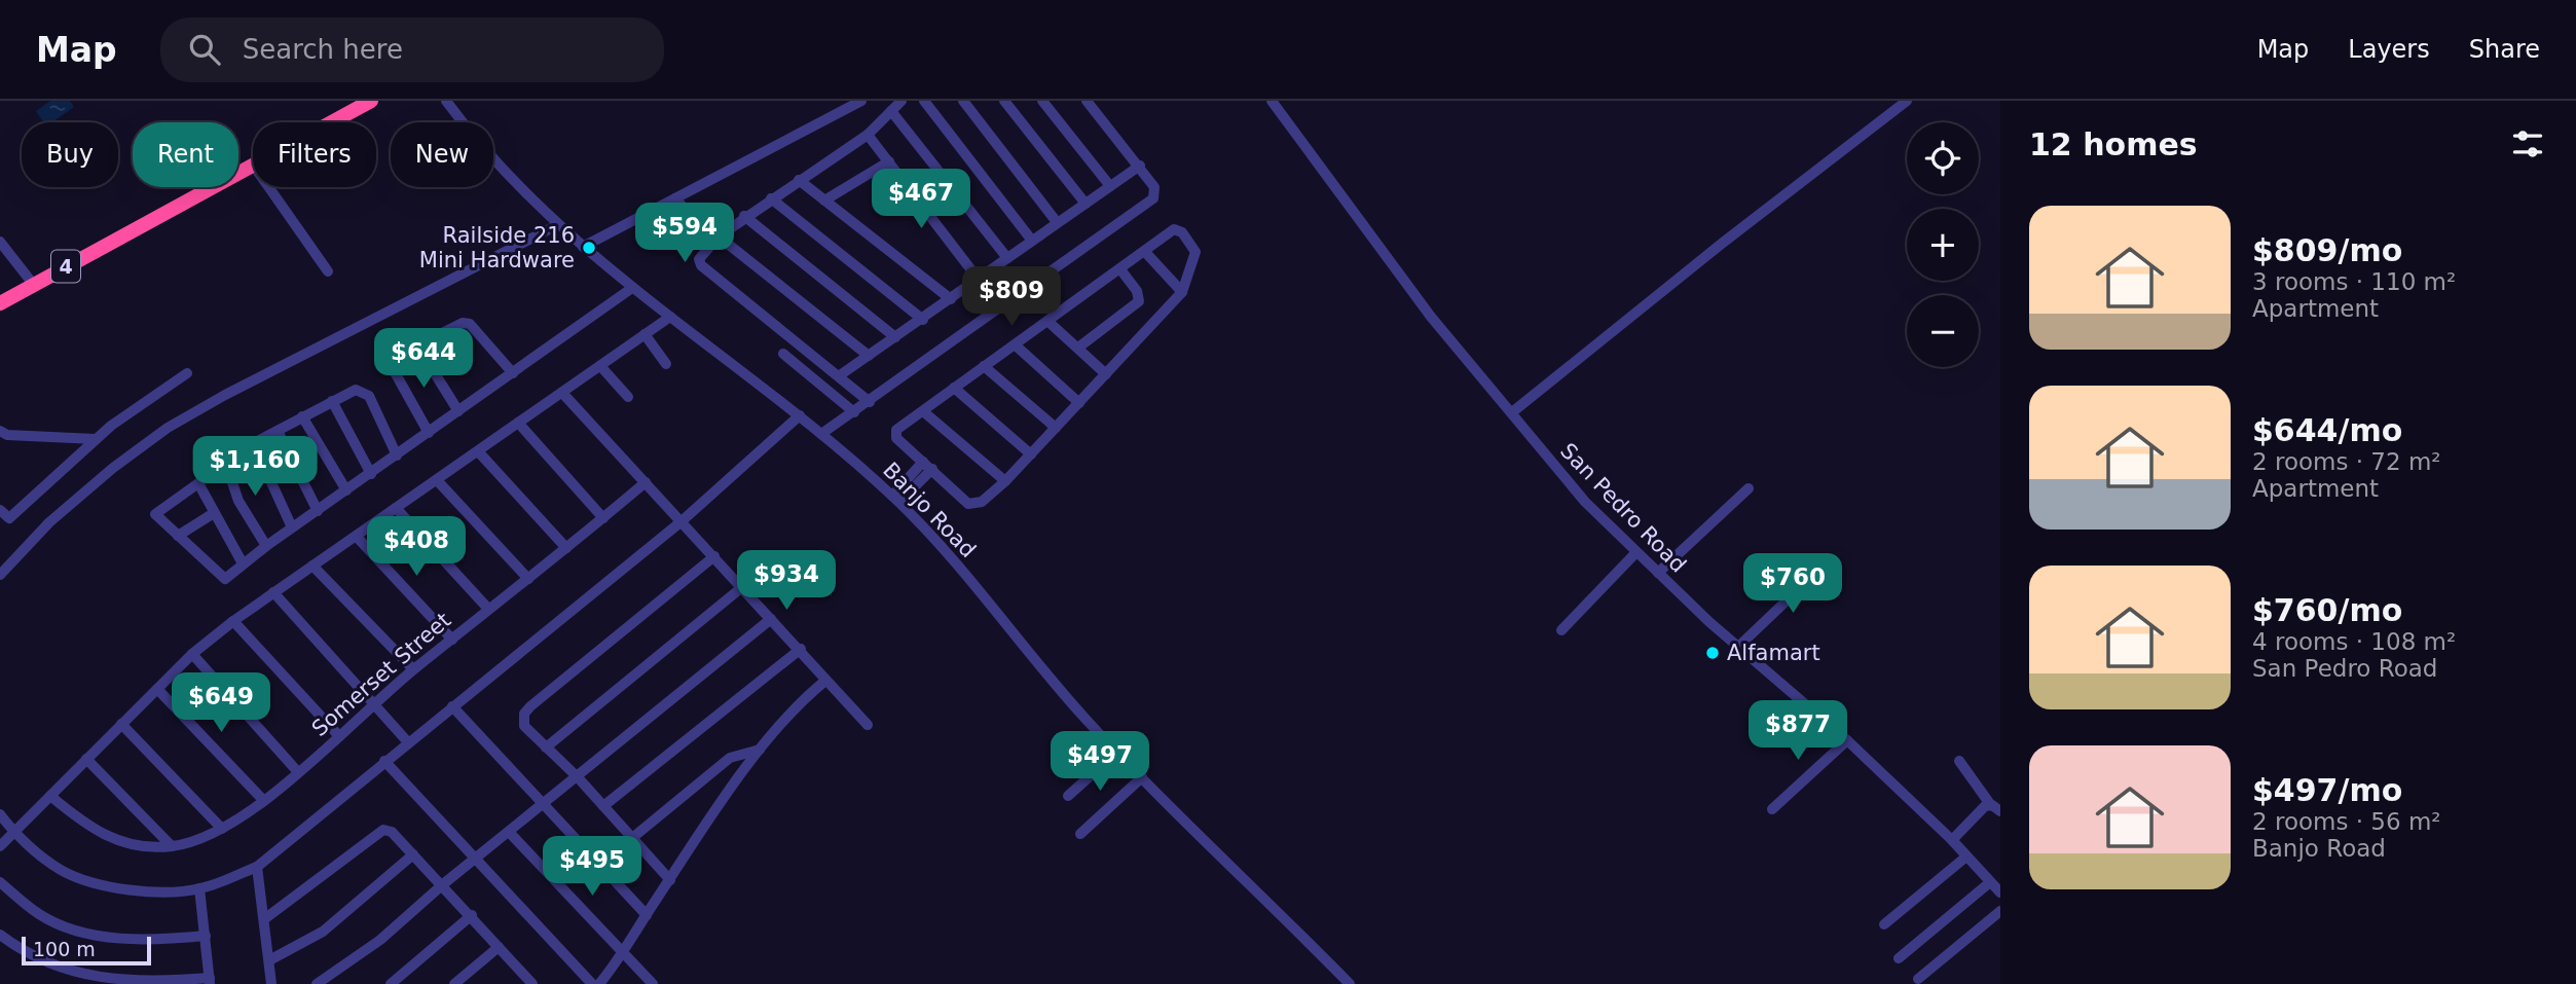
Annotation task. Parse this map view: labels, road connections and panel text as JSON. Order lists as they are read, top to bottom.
{
  "streets": {
    "highway": ["4"],
    "street": ["San Pedro Road", "Banjo Road", "Somerset Street"]
  },
  "places": ["Railside 216 Mini Hardware", "Alfamart"],
  "scale_bar": "100 m",
  "page": {
    "header": "Map",
    "search": "Search here",
    "nav": ["Map", "Layers", "Share"],
    "heading": "12 homes",
    "map_buttons": ["+", "−"],
    "chip": [
      "Buy",
      "Rent",
      "Filters",
      "New"
    ],
    "price": [
      "$467",
      "$594",
      "$809",
      "$644",
      "$1,160",
      "$408",
      "$934",
      "$760",
      "$649",
      "$877",
      "$497",
      "$495"
    ],
    "list": [
      {
        "name": "$809/mo",
        "note": "3 rooms · 110 m² · Apartment"
      },
      {
        "name": "$644/mo",
        "note": "2 rooms · 72 m² · Apartment"
      },
      {
        "name": "$760/mo",
        "note": "4 rooms · 108 m² · San Pedro Road"
      },
      {
        "name": "$497/mo",
        "note": "2 rooms · 56 m² · Banjo Road"
      }
    ],
    "scale": "100 m"
  }
}
